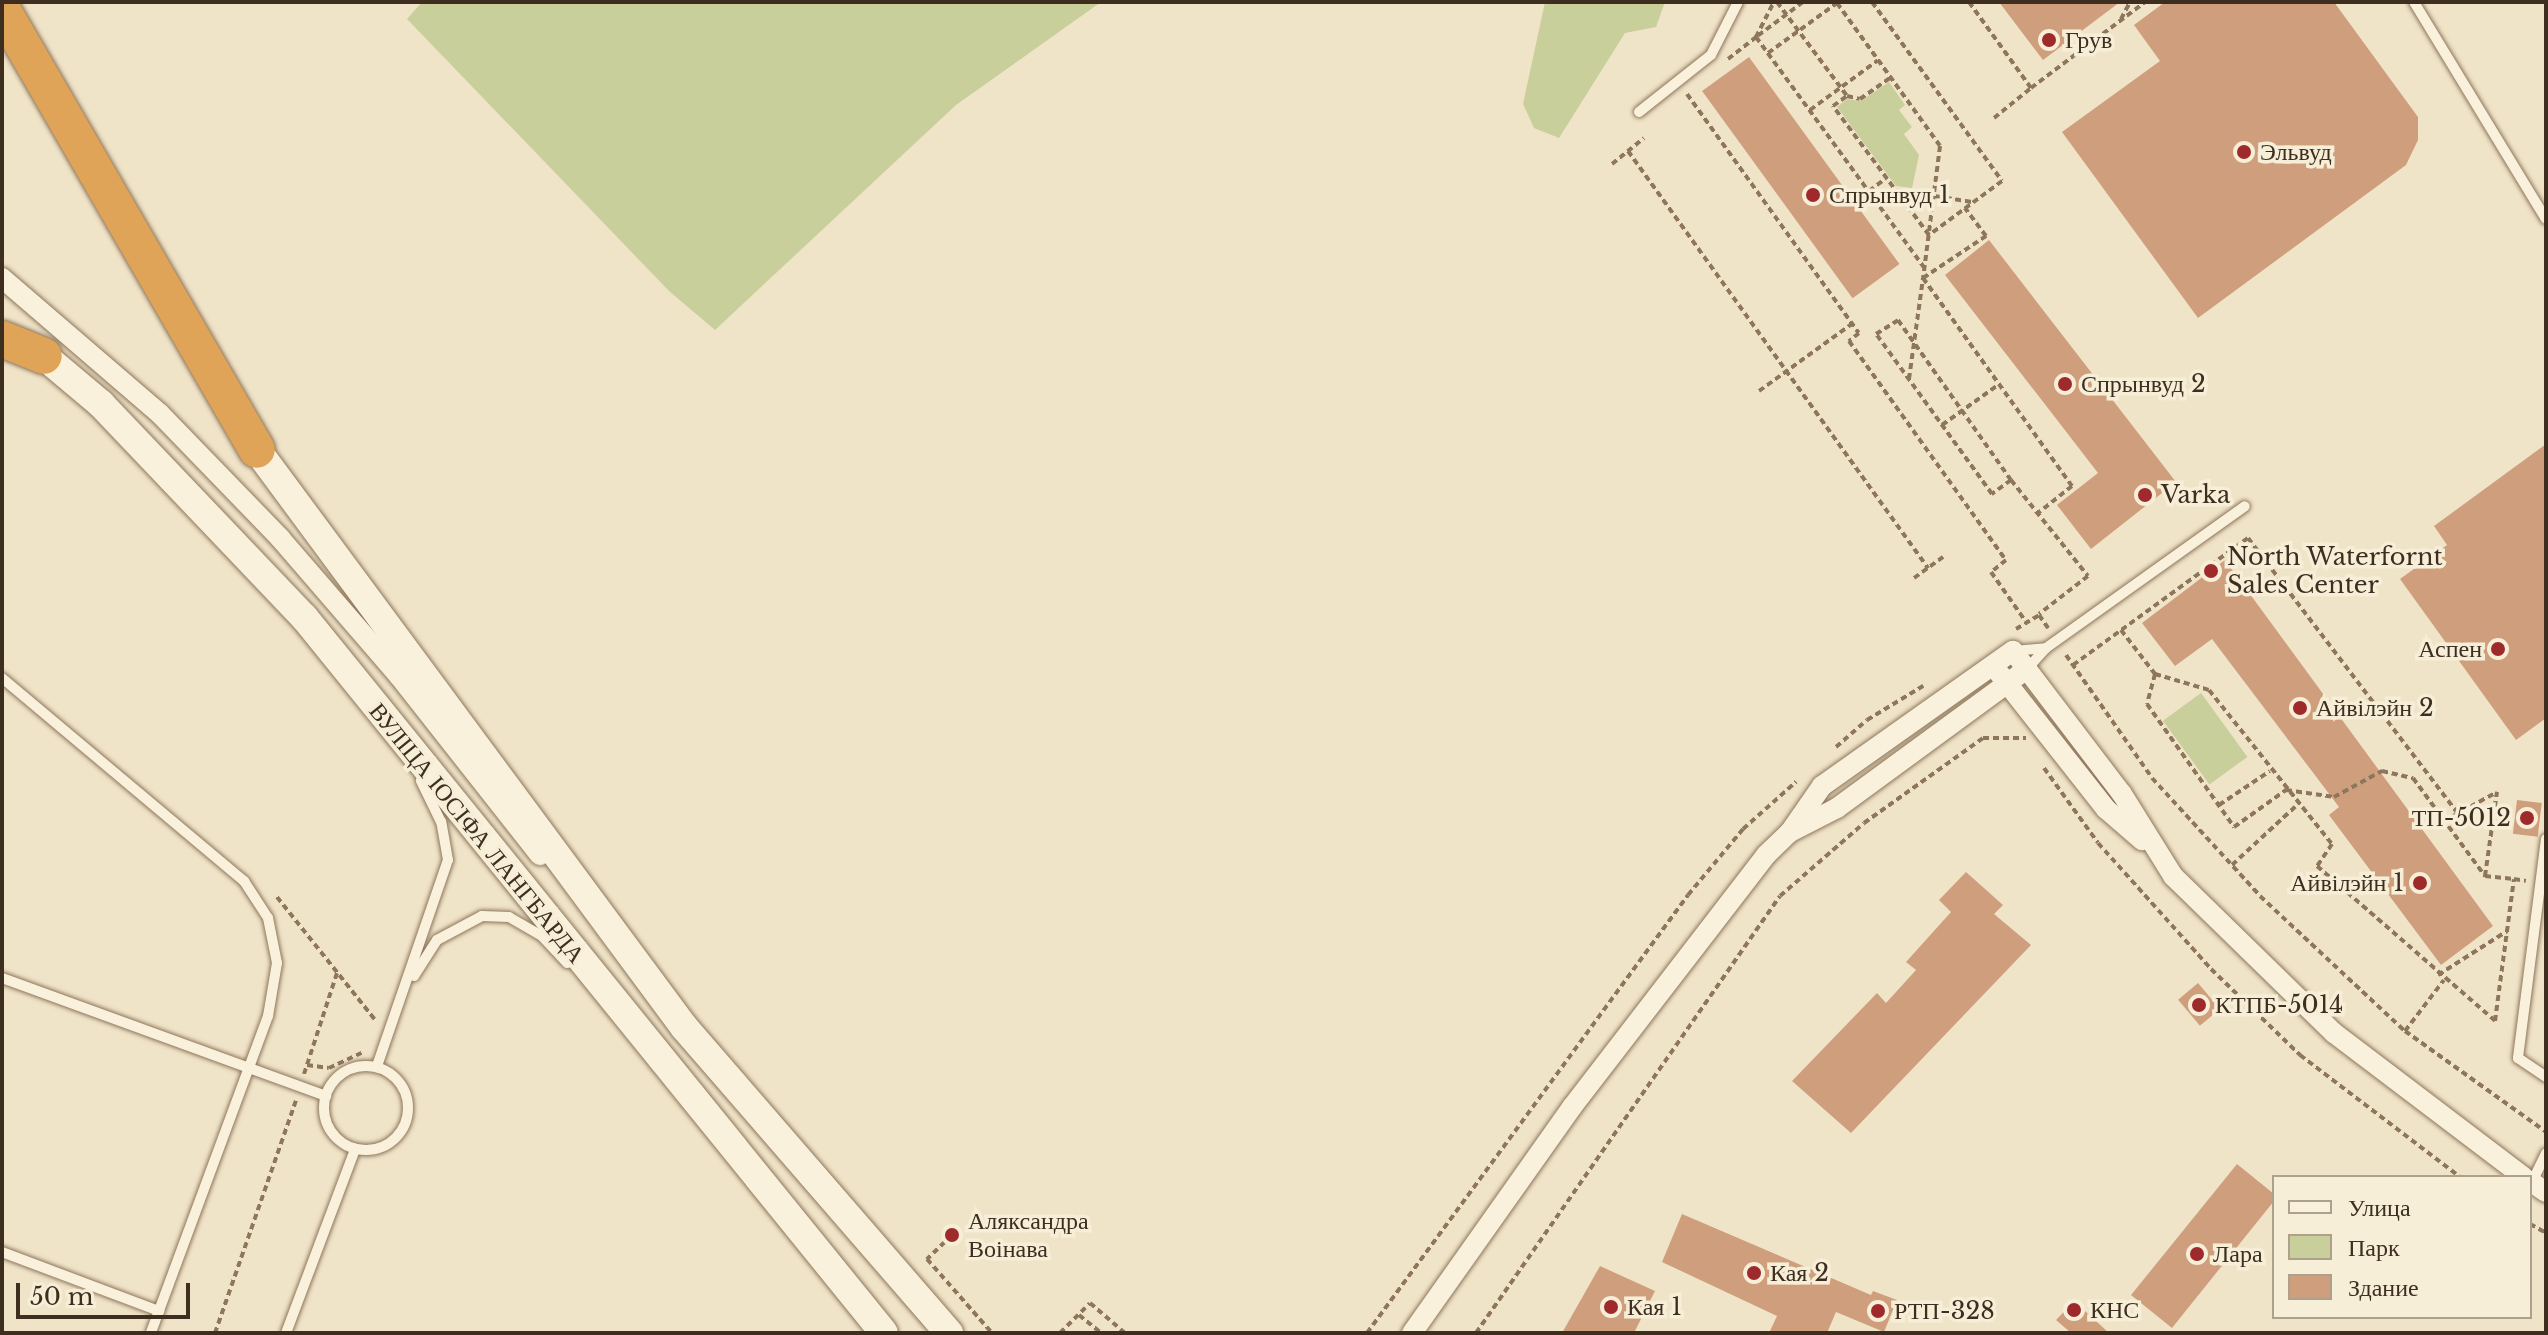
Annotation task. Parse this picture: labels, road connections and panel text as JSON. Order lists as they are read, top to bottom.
{
  "streets": {
    "main road": ["ВУЛІЦА ІОСІФА ЛАНГБАРДА"]
  },
  "places": [
    "Грув",
    "Эльвуд",
    "Спрынвуд 1",
    "Спрынвуд 2",
    "Varka",
    "North Waterfornt Sales Center",
    "Аспен",
    "Айвілэйн 2",
    "ТП-5012",
    "Айвілэйн 1",
    "КТПБ-5014",
    "Аляксандра Воінава",
    "Лара",
    "Кая 2",
    "Кая 1",
    "КНС",
    "РТП-328"
  ],
  "legend": ["Улица", "Парк", "Здание"],
  "scale_bar": "50 m"
}
